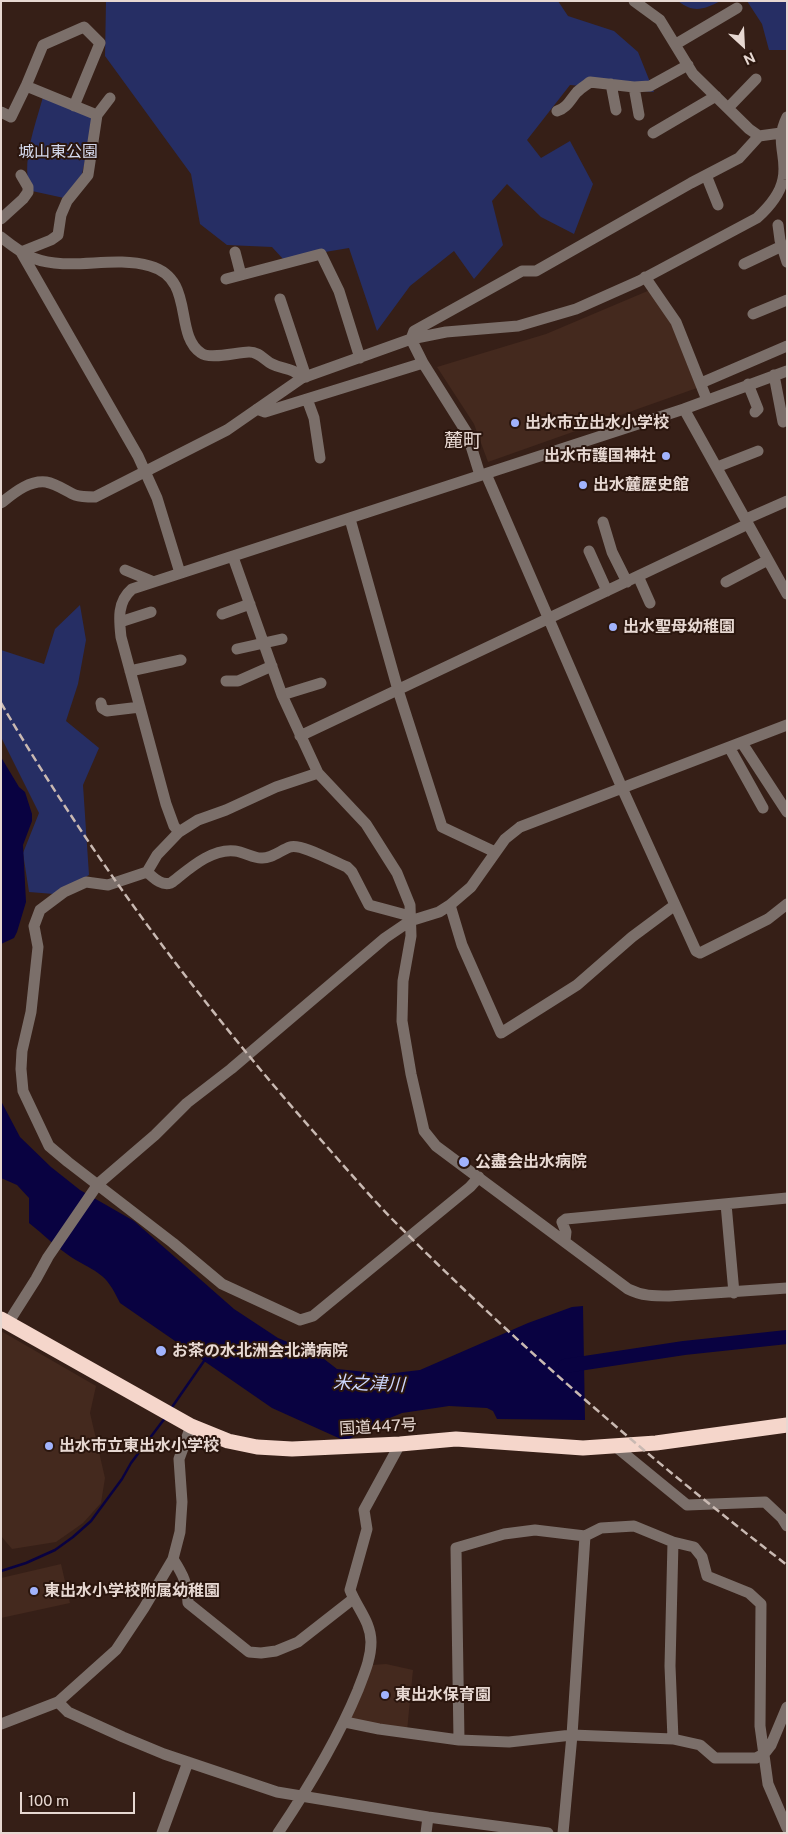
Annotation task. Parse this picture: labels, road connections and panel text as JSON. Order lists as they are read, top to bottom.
{
  "streets": {
    "highway": ["国道447号"]
  },
  "districts": ["麓町"],
  "water": ["米之津川"],
  "parks": ["城山東公園"],
  "places": [
    "出水市立出水小学校",
    "出水市護国神社",
    "出水麓歴史館",
    "出水聖母幼稚園",
    "公盡会出水病院",
    "お茶の水北洲会北満病院",
    "出水市立東出水小学校",
    "東出水小学校附属幼稚園",
    "東出水保育園"
  ],
  "scale_bar": "100 m",
  "north": "bottom right"
}
